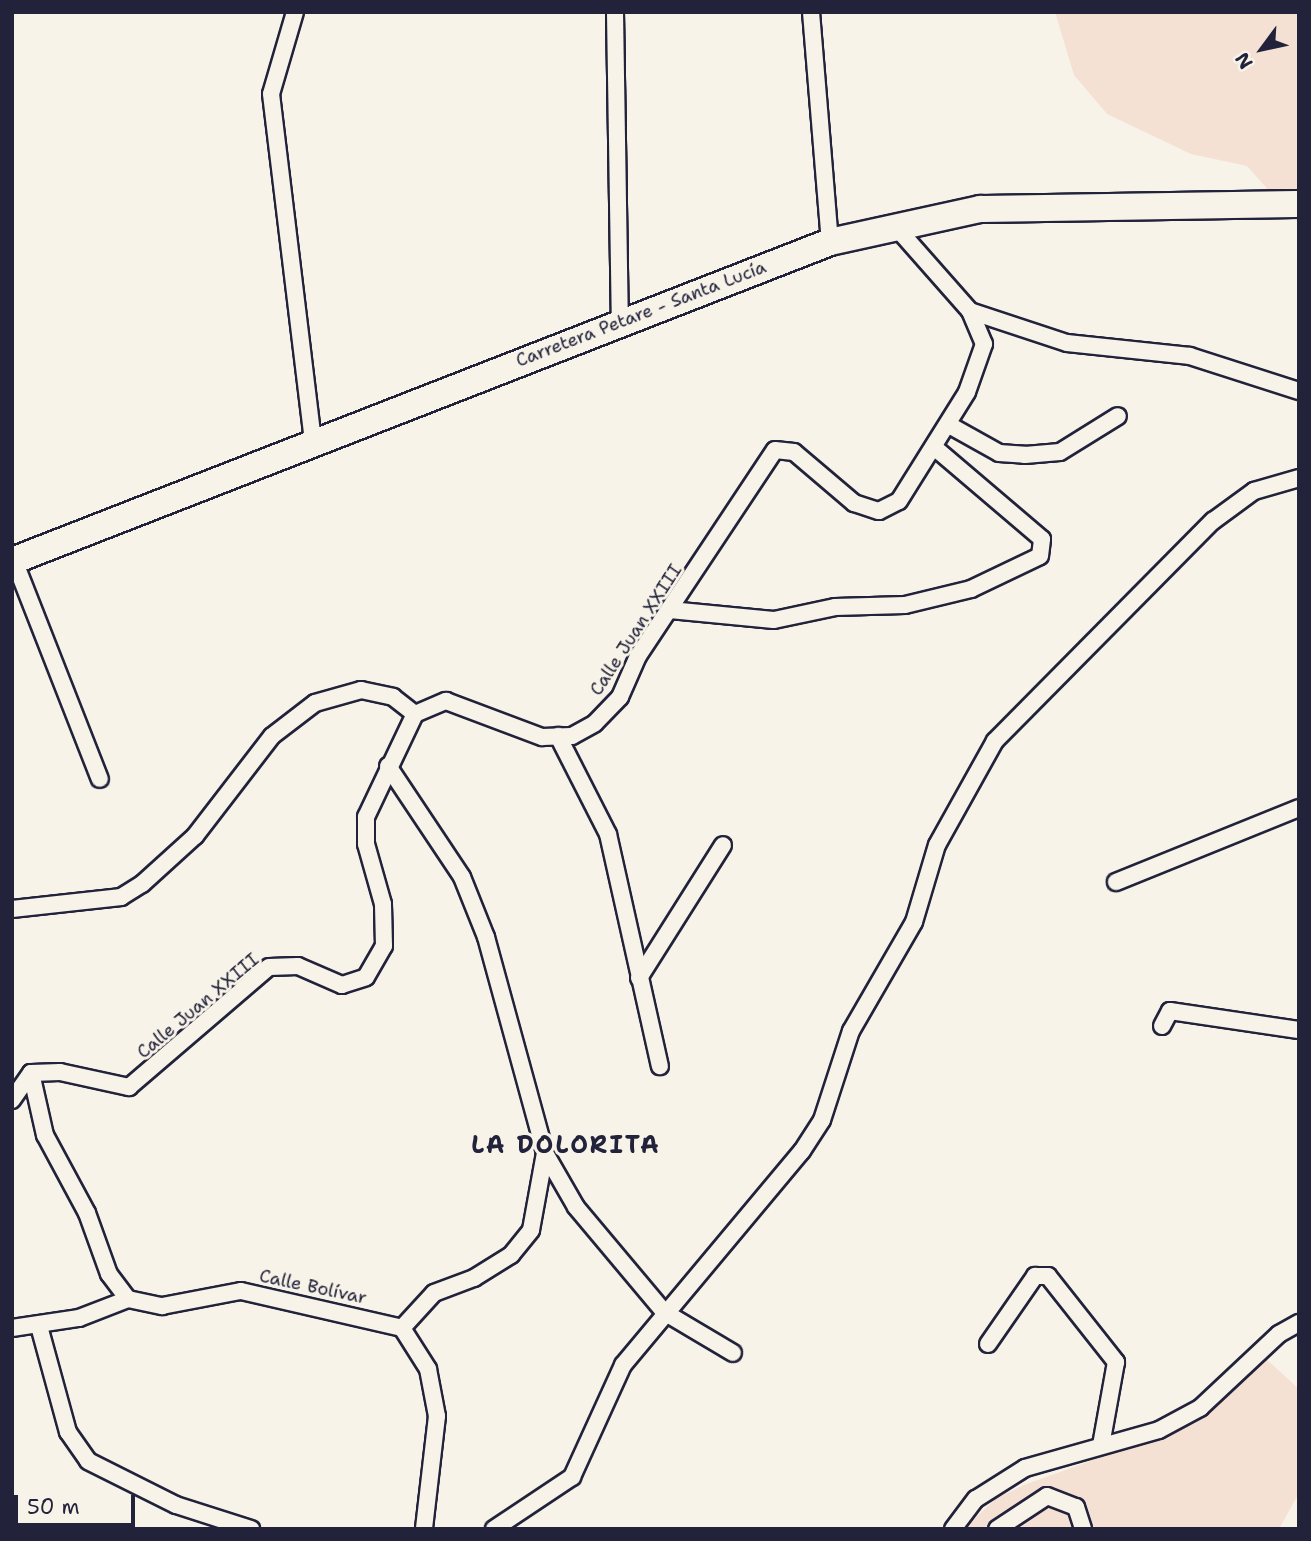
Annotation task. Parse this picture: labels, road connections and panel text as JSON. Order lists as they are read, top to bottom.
{
  "streets": {
    "main road": ["Carretera Petare - Santa Lucía"],
    "street": ["Calle Juan XXIII", "Calle Bolívar"]
  },
  "crossings": [
    ["Carretera Petare - Santa Lucía", "Calle Juan XXIII"]
  ],
  "districts": ["LA DOLORITA"],
  "scale_bar": "50 m",
  "north": "bottom left"
}
